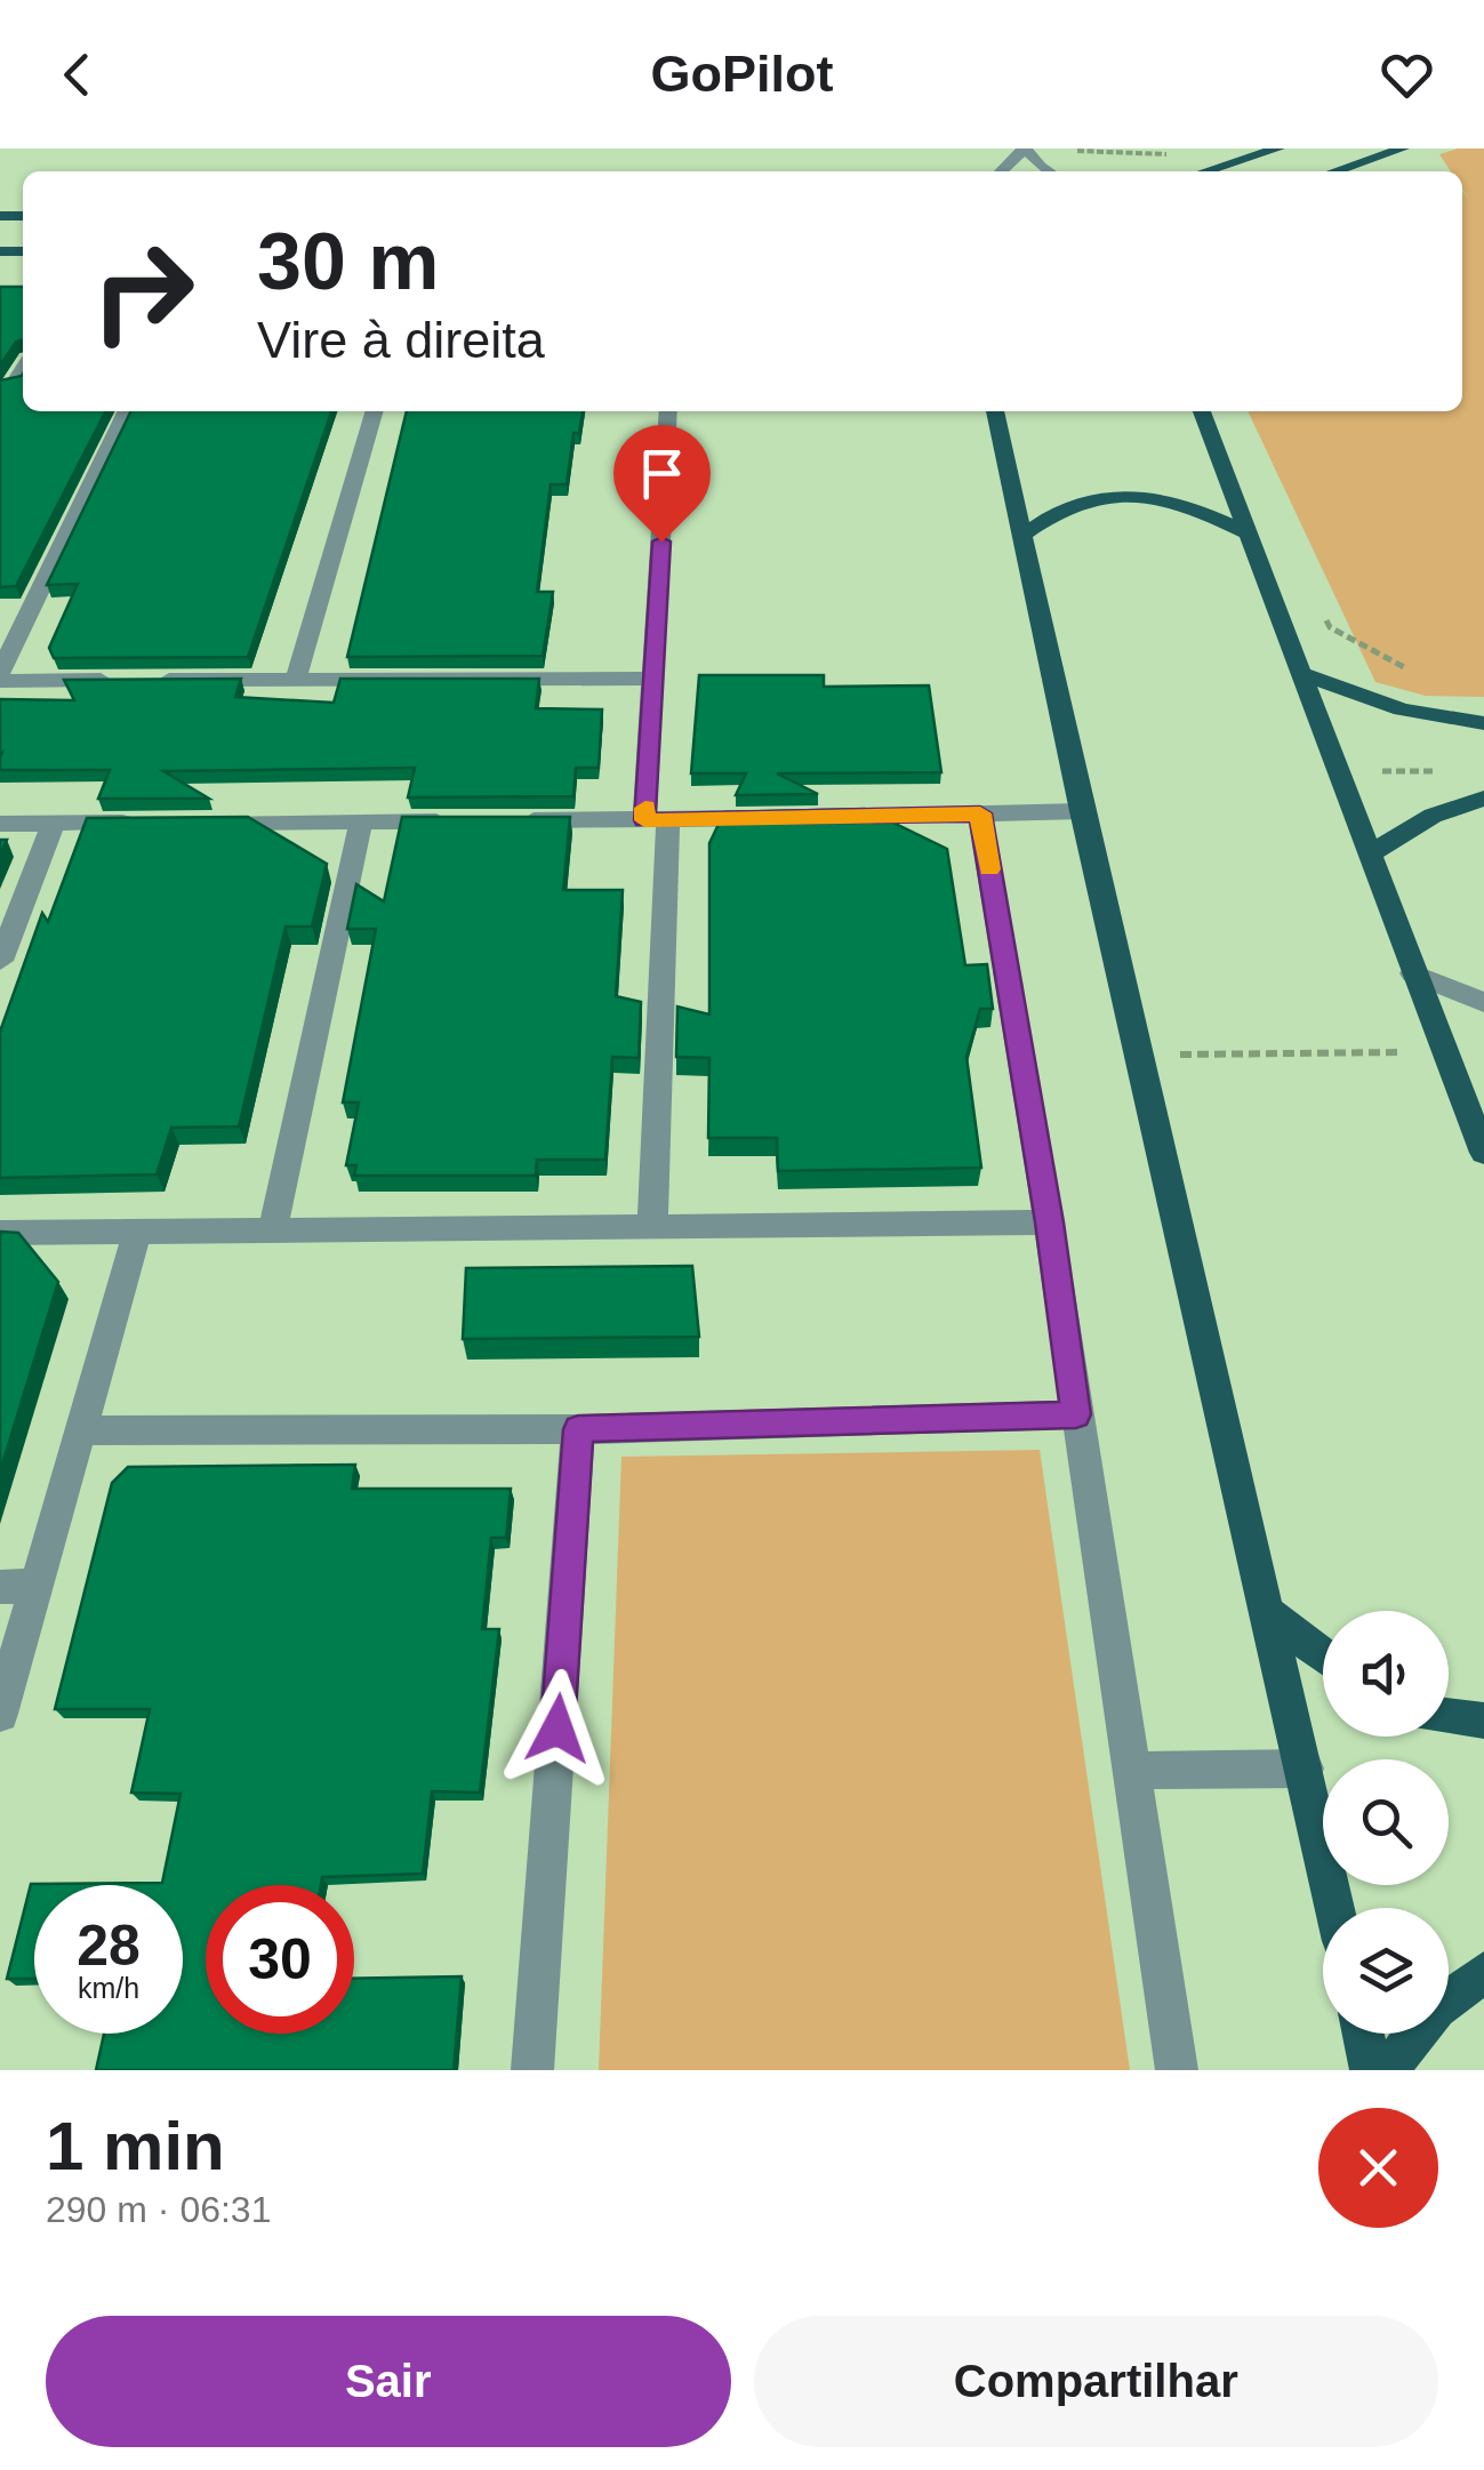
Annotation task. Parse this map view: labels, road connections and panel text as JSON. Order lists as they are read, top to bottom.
{
  "page": {
    "header": "GoPilot",
    "turn": ["30 m", "Vire à direita"],
    "speed": "28 km/h",
    "limit": "30",
    "heading": ["1 min", "290 m · 06:31"],
    "buttons": ["Sair", "Compartilhar"]
  }
}
